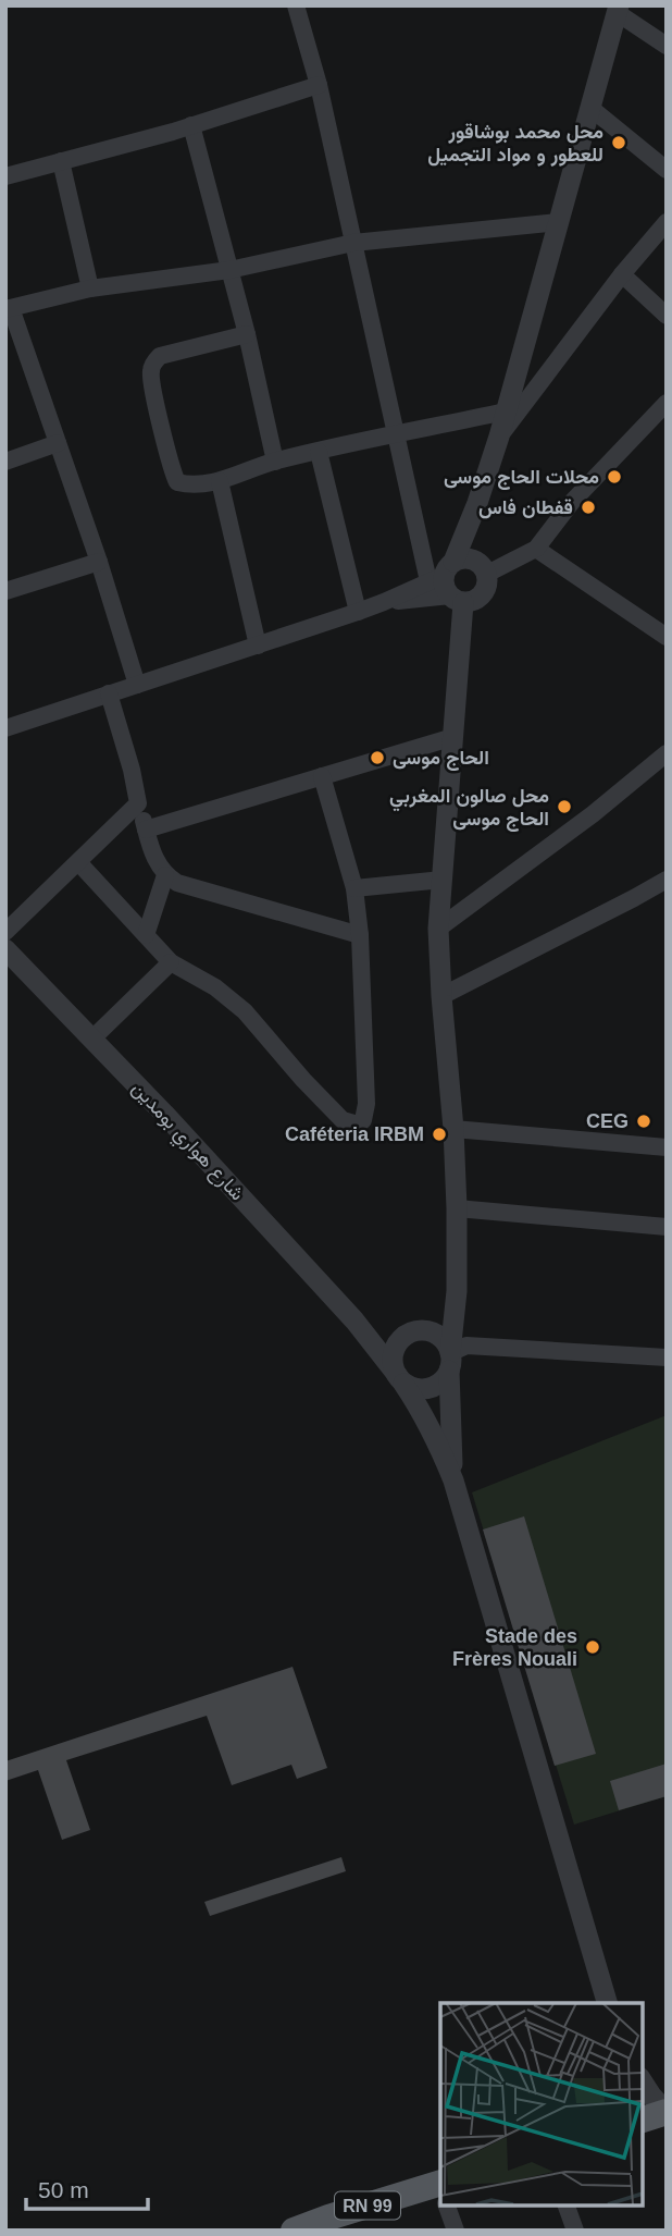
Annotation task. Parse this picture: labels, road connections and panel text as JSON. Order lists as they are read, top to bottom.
{
  "streets": {
    "main road": ["RN 99"],
    "street": ["شارع هواري بومدين"]
  },
  "places": [
    "محل محمد بوشاقور للعطور و مواد التجميل",
    "محلات الحاج موسى",
    "قفطان فاس",
    "الحاج موسى",
    "محل صالون المغربي الحاج موسى",
    "CEG",
    "Caféteria IRBM",
    "Stade des Frères Nouali"
  ],
  "scale_bar": "50 m"
}
